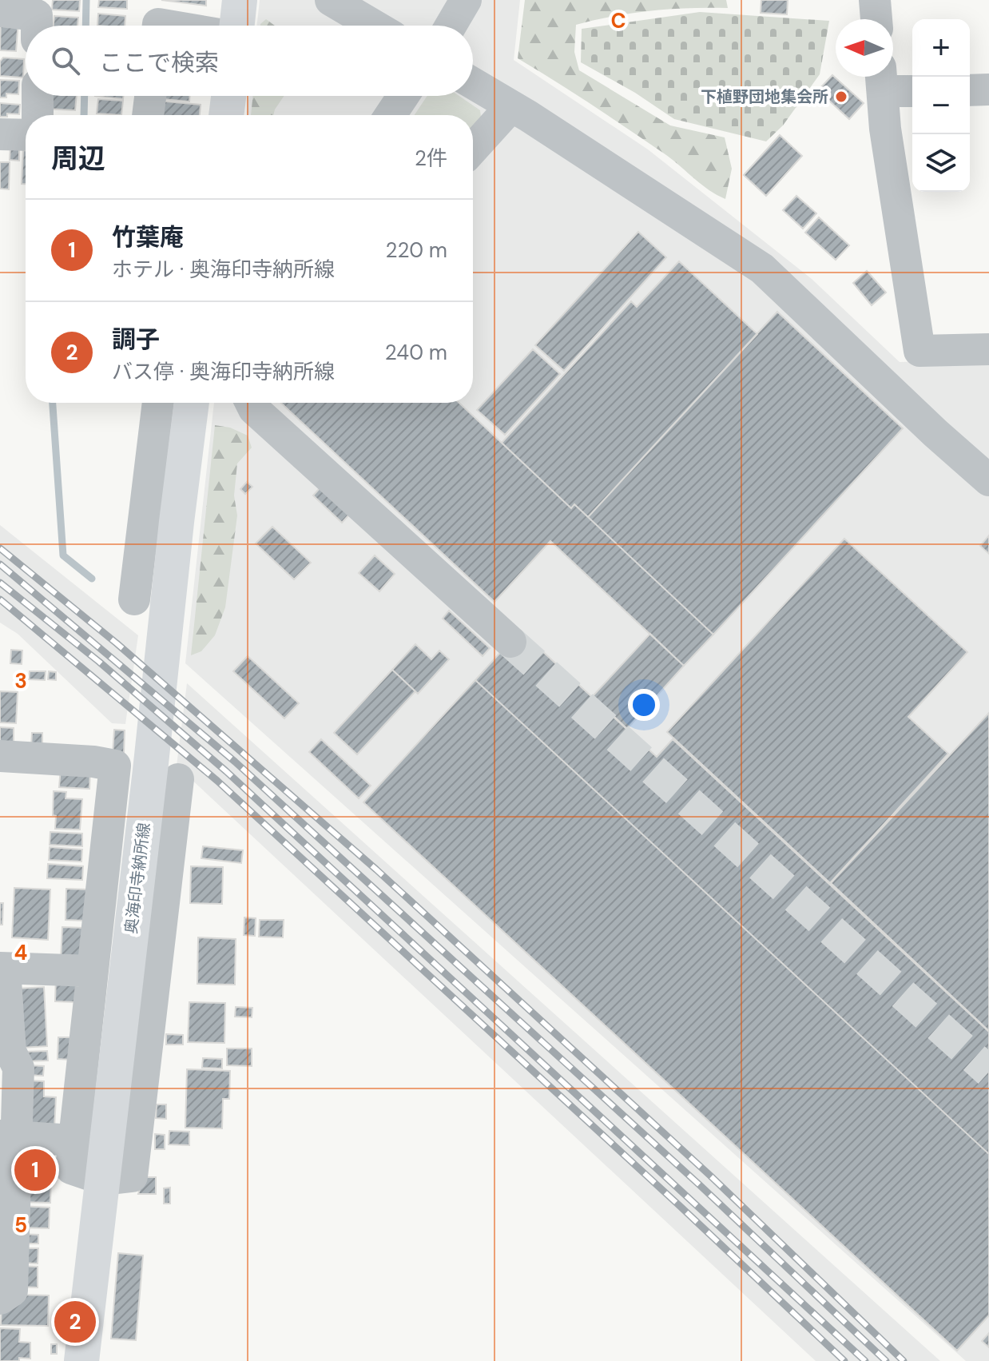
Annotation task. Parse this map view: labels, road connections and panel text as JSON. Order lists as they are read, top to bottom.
{
  "streets": {
    "main road": ["奥海印寺納所線"]
  },
  "places": ["下植野団地集会所"],
  "north": "left",
  "page": {
    "map_buttons": ["+", "−"],
    "search": "ここで検索",
    "heading": ["周辺", "2件"],
    "list": [
      {
        "mark": "1",
        "name": "竹葉庵",
        "note": "ホテル · 奥海印寺納所線",
        "value": "220 m"
      },
      {
        "mark": "2",
        "name": "調子",
        "note": "バス停 · 奥海印寺納所線",
        "value": "240 m"
      }
    ],
    "pins": ["1", "2"]
  },
  "grid": {
    "columns": ["C"],
    "rows": ["3", "4", "5"]
  }
}
